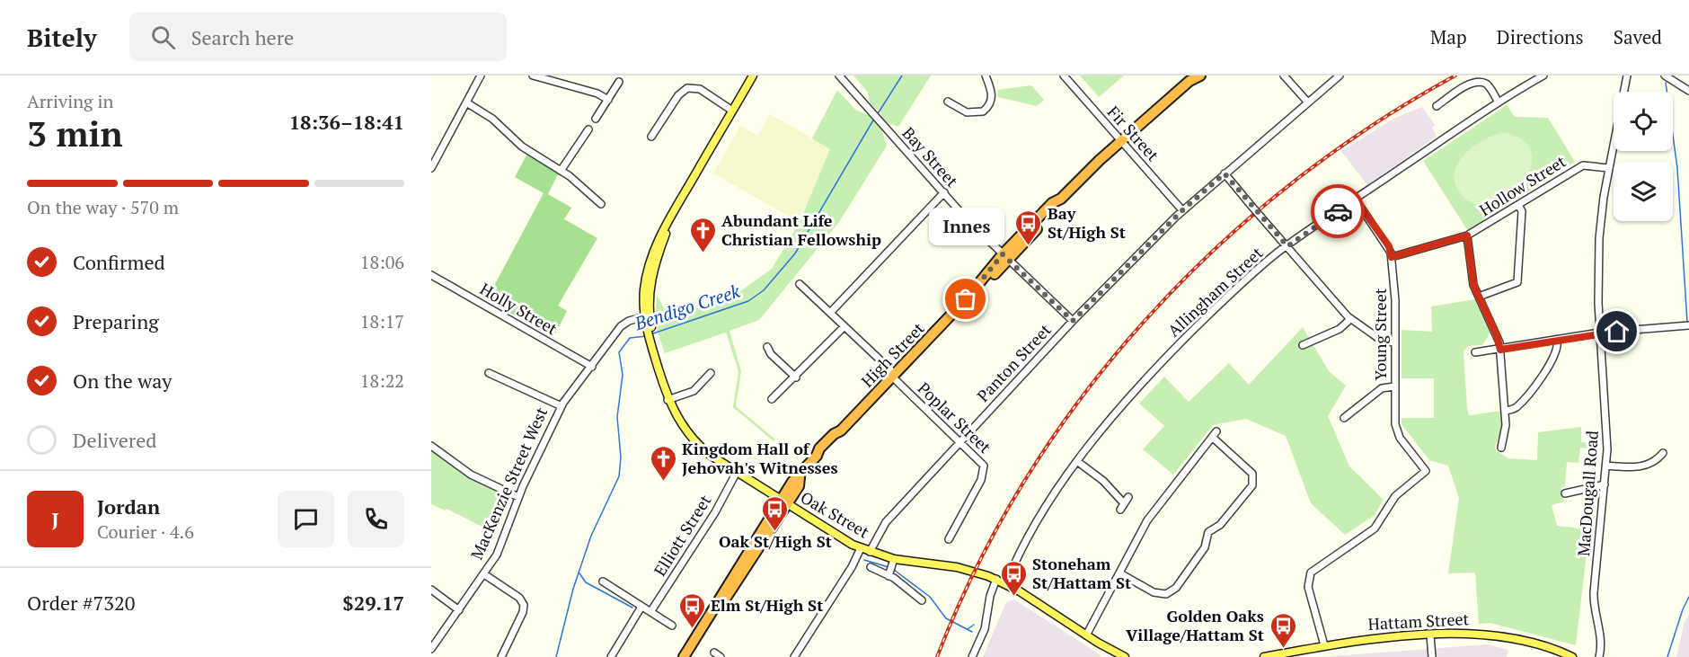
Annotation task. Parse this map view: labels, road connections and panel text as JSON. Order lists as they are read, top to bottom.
{
  "streets": {
    "highway": ["High Street"],
    "main road": ["Oak Street", "Hattam Street"],
    "street": [
      "Fir Street",
      "Bay Street",
      "Hollow Street",
      "Allingham Street",
      "Holly Street",
      "Young Street",
      "Panton Street",
      "Poplar Street",
      "MacKenzie Street West",
      "MacDougall Road",
      "Elliott Street"
    ]
  },
  "crossings": [
    ["Fir Street", "High Street"],
    ["Fir Street", "Panton Street"],
    ["Bay Street", "High Street"],
    ["Bay Street", "Panton Street"],
    ["Hollow Street", "Young Street"],
    ["Hollow Street", "MacDougall Road"],
    ["Allingham Street", "Young Street"],
    ["Holly Street", "MacKenzie Street West"],
    ["Young Street", "Hattam Street"],
    ["High Street", "Poplar Street"],
    ["High Street", "Oak Street"],
    ["Panton Street", "Poplar Street"],
    ["Panton Street", "Oak Street"],
    ["MacKenzie Street West", "Oak Street"],
    ["Oak Street", "Elliott Street"]
  ],
  "water": ["Bendigo Creek"],
  "places": {
    "bus stop": [
      "Bay St/High St",
      "Oak St/High St",
      "Stoneham St/Hattam St",
      "Elm St/High St",
      "Golden Oaks Village/Hattam St"
    ],
    "church": ["Abundant Life Christian Fellowship", "Kingdom Hall of Jehovah's Witnesses"],
    "other": ["Innes"]
  },
  "page": {
    "header": "Bitely",
    "search": "Search here",
    "nav": ["Map", "Directions", "Saved"],
    "heading": ["3 min", "Arriving in", "18:36–18:41"],
    "panel": [
      "Jordan",
      "Courier · 4.6",
      "Order #7320",
      "$29.17"
    ],
    "bar": "On the way · 570 m",
    "bubble": "Innes",
    "list": [
      ["Confirmed", "18:06"],
      ["Preparing", "18:17"],
      ["On the way", "18:22"],
      "Delivered"
    ],
    "round": "J"
  }
}
